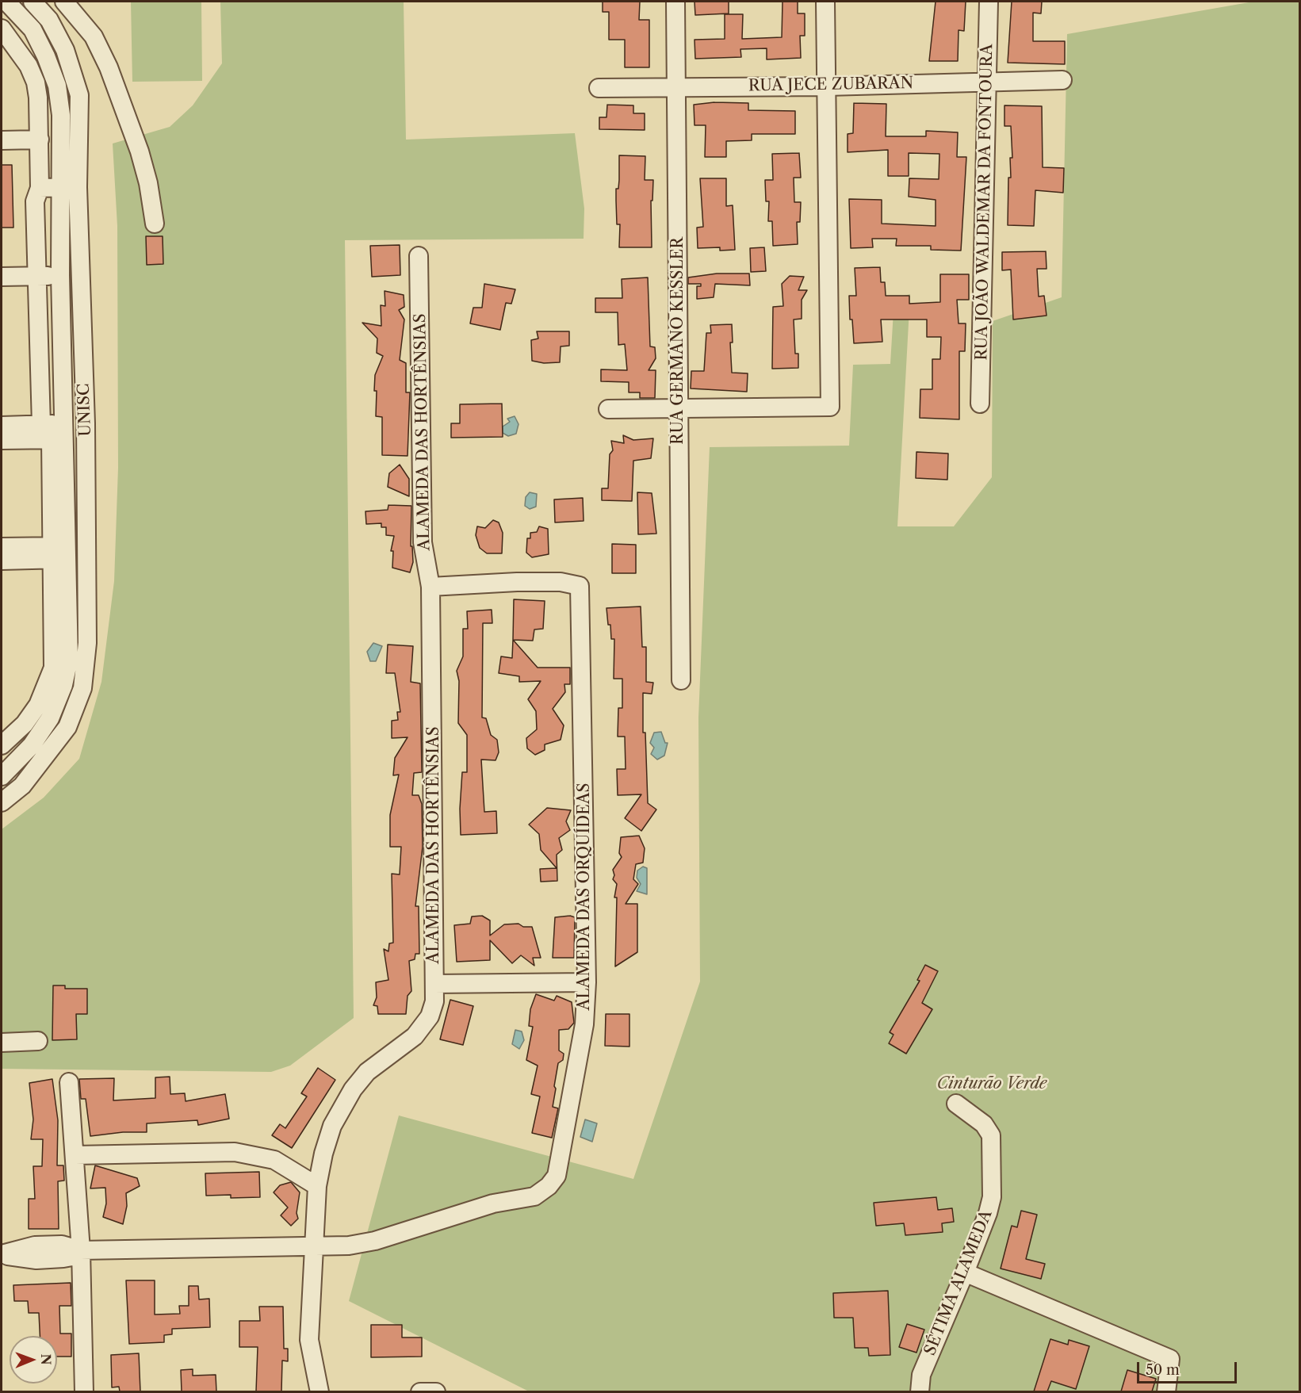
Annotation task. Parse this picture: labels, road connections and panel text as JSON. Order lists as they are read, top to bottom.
{
  "streets": {
    "street": [
      "RUA JECE ZUBARAN",
      "RUA JOÃO WALDEMAR DA FONTOURA",
      "RUA GERMANO KESSLER",
      "UNISC",
      "ALAMEDA DAS HORTÊNSIAS",
      "ALAMEDA DAS ORQUÍDEAS",
      "SÉTIMA ALAMEDA"
    ]
  },
  "crossings": [
    ["RUA JECE ZUBARAN", "RUA JOÃO WALDEMAR DA FONTOURA"],
    ["RUA JECE ZUBARAN", "RUA GERMANO KESSLER"],
    ["ALAMEDA DAS HORTÊNSIAS", "ALAMEDA DAS ORQUÍDEAS"]
  ],
  "parks": ["Cinturão Verde"],
  "scale_bar": "50 m",
  "north": "right"
}
